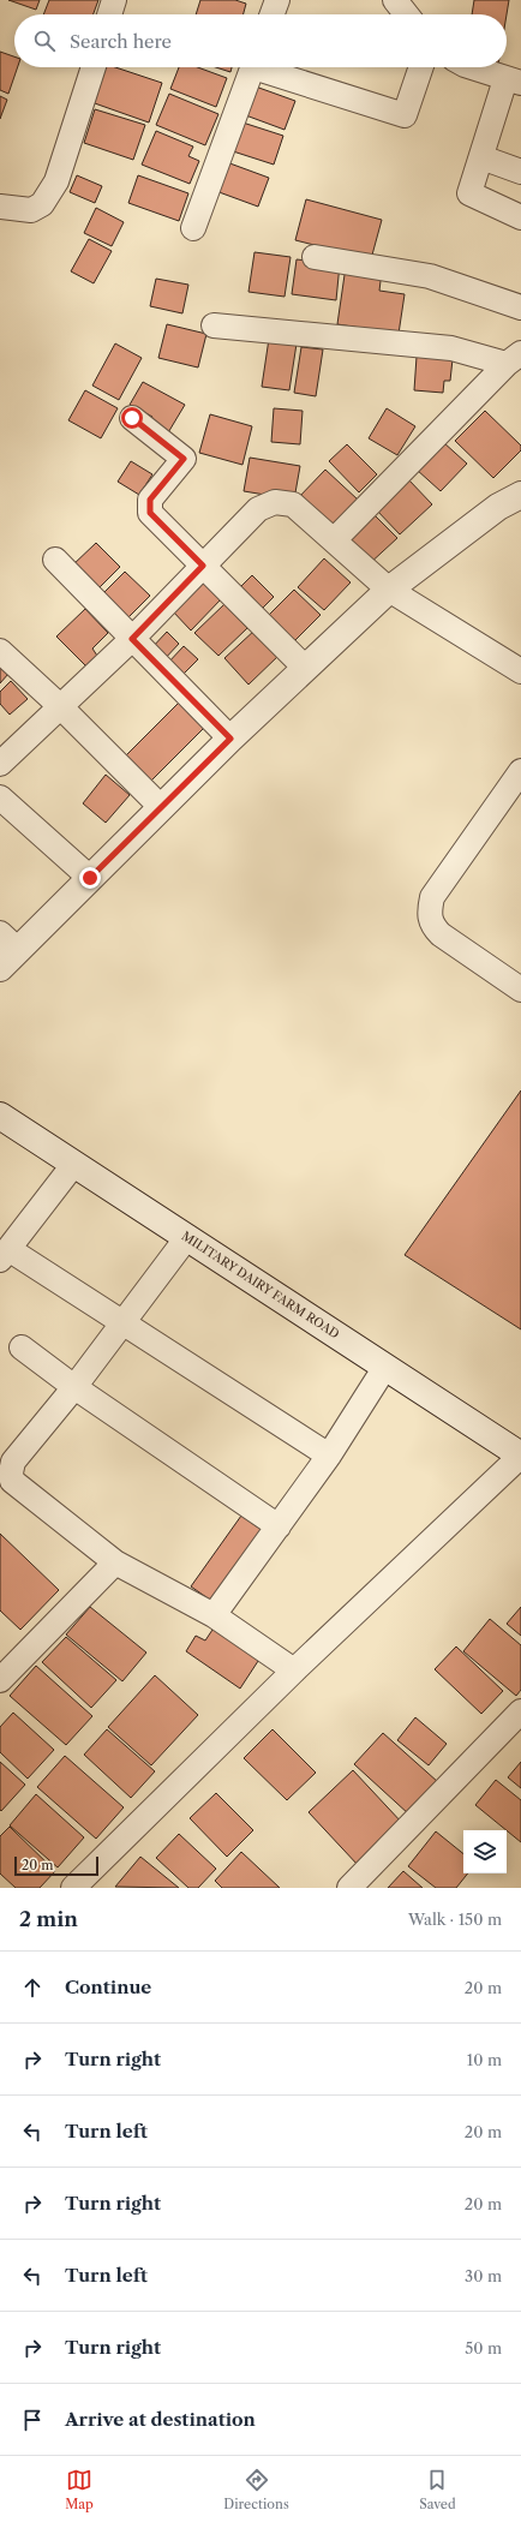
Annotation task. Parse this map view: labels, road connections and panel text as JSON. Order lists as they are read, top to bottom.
{
  "streets": {
    "street": ["MILITARY DAIRY FARM ROAD"]
  },
  "scale_bar": "20 m",
  "page": {
    "search": "Search here",
    "scale": "20 m",
    "heading": ["2 min", "Walk · 150 m"],
    "list": [
      ["Continue", "20 m"],
      ["Turn right", "10 m"],
      ["Turn left", "20 m"],
      ["Turn right", "20 m"],
      ["Turn left", "30 m"],
      ["Turn right", "50 m"],
      "Arrive at destination"
    ],
    "nav": ["Map", "Directions", "Saved"]
  }
}
